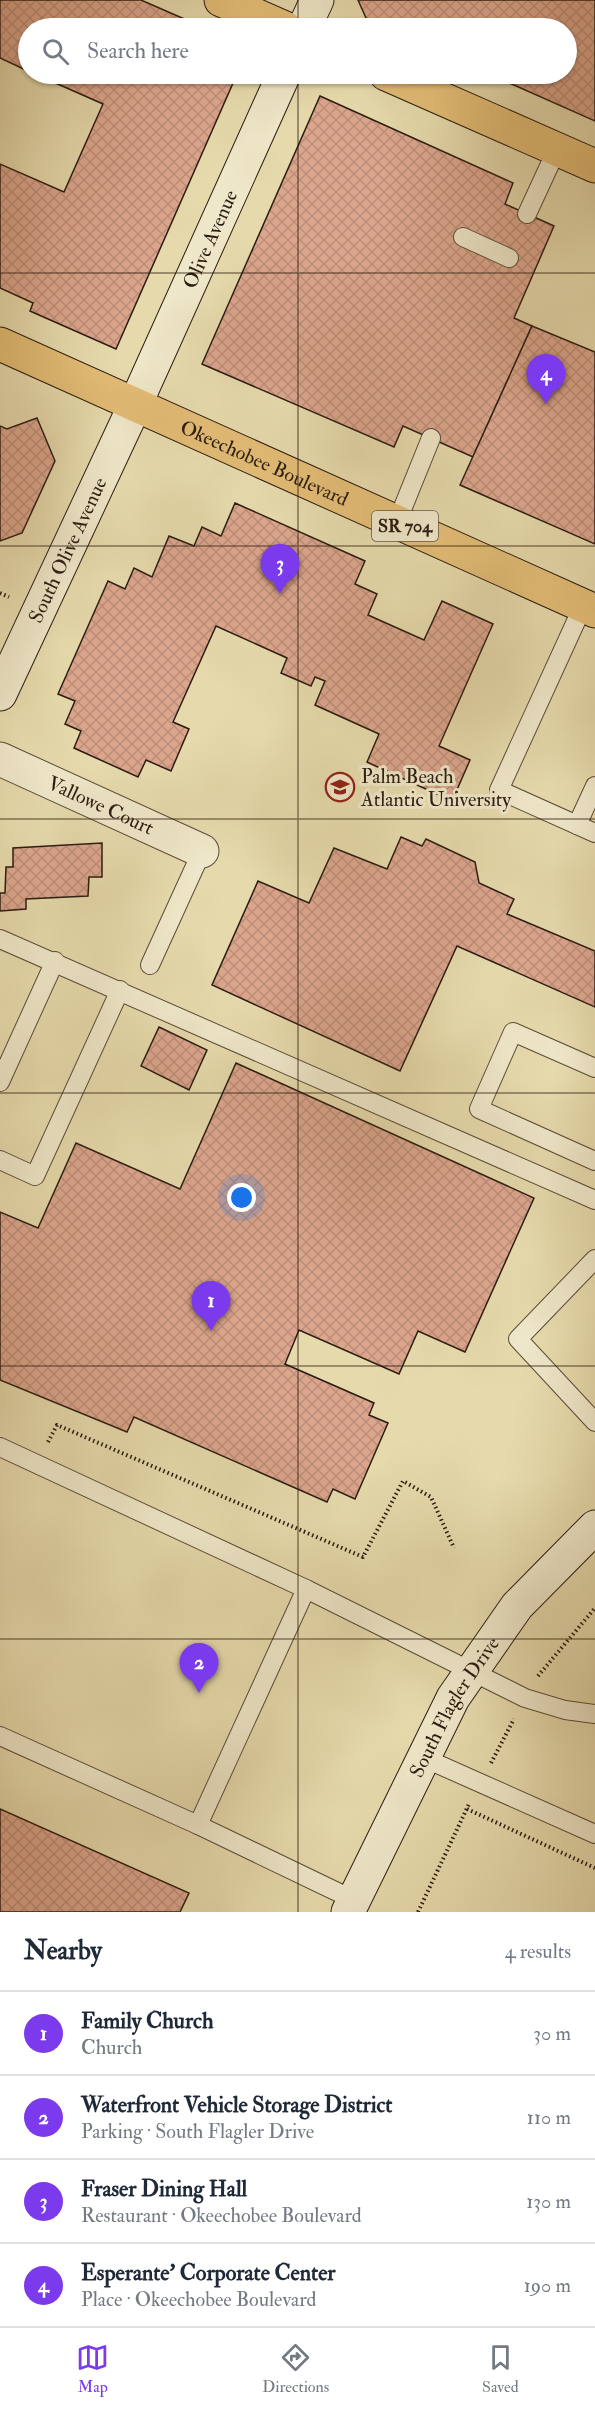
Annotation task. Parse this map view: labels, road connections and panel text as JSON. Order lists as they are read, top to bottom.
{
  "streets": {
    "main road": ["Okeechobee Boulevard", "SR 704"],
    "street": [
      "Olive Avenue",
      "South Olive Avenue",
      "Vallowe Court",
      "South Flagler Drive"
    ]
  },
  "crossings": [
    ["Olive Avenue", "Okeechobee Boulevard"],
    ["Olive Avenue", "South Olive Avenue"],
    ["Okeechobee Boulevard", "South Olive Avenue"]
  ],
  "places": {
    "school or university": ["Palm Beach Atlantic University"]
  },
  "page": {
    "search": "Search here",
    "pins": [
      "4",
      "3",
      "1",
      "2"
    ],
    "heading": ["Nearby", "4 results"],
    "list": [
      {
        "mark": "1",
        "name": "Family Church",
        "note": "Church",
        "value": "30 m"
      },
      {
        "mark": "2",
        "name": "Waterfront Vehicle Storage District",
        "note": "Parking · South Flagler Drive",
        "value": "110 m"
      },
      {
        "mark": "3",
        "name": "Fraser Dining Hall",
        "note": "Restaurant · Okeechobee Boulevard",
        "value": "130 m"
      },
      {
        "mark": "4",
        "name": "Esperante' Corporate Center",
        "note": "Place · Okeechobee Boulevard",
        "value": "190 m"
      }
    ],
    "nav": ["Map", "Directions", "Saved"]
  }
}
